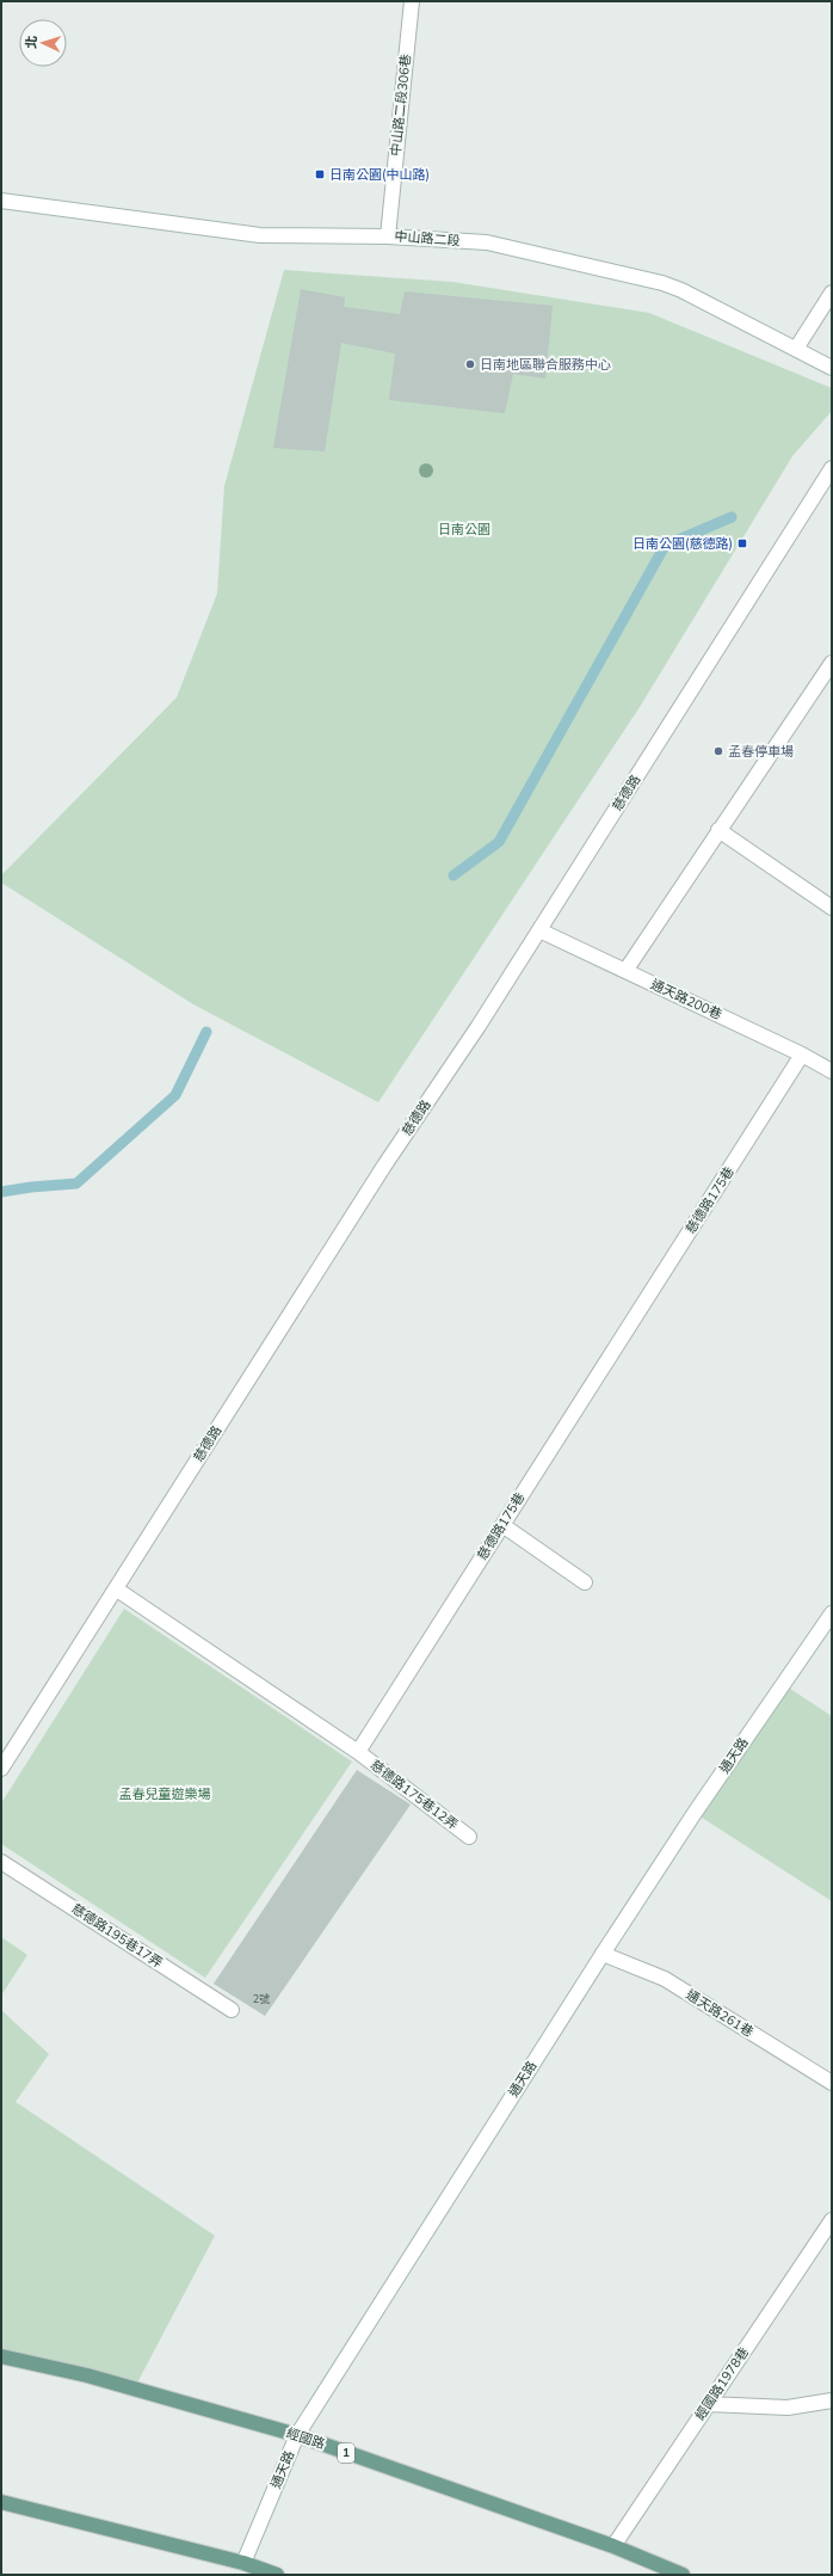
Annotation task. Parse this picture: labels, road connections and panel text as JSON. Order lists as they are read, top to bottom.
{
  "streets": {
    "main road": ["經國路", "1"],
    "street": [
      "中山路二段306巷",
      "中山路二段",
      "慈德路",
      "通天路200巷",
      "慈德路175巷",
      "通天路",
      "慈德路175巷12弄",
      "慈德路195巷17弄",
      "通天路261巷",
      "經國路1978巷"
    ]
  },
  "crossings": [
    ["中山路二段306巷", "中山路二段"],
    ["慈德路", "通天路200巷"],
    ["通天路200巷", "慈德路175巷"],
    ["慈德路175巷", "慈德路175巷12弄"],
    ["通天路", "通天路261巷"],
    ["通天路", "經國路"],
    ["經國路1978巷", "經國路"]
  ],
  "parks": ["日南公園", "孟春兒童遊樂場"],
  "places": {
    "transit": ["日南公園(中山路)", "日南公園(慈德路)"],
    "other": ["日南地區聯合服務中心", "孟春停車場"]
  },
  "house_numbers": ["2號"],
  "north": "left"
}
